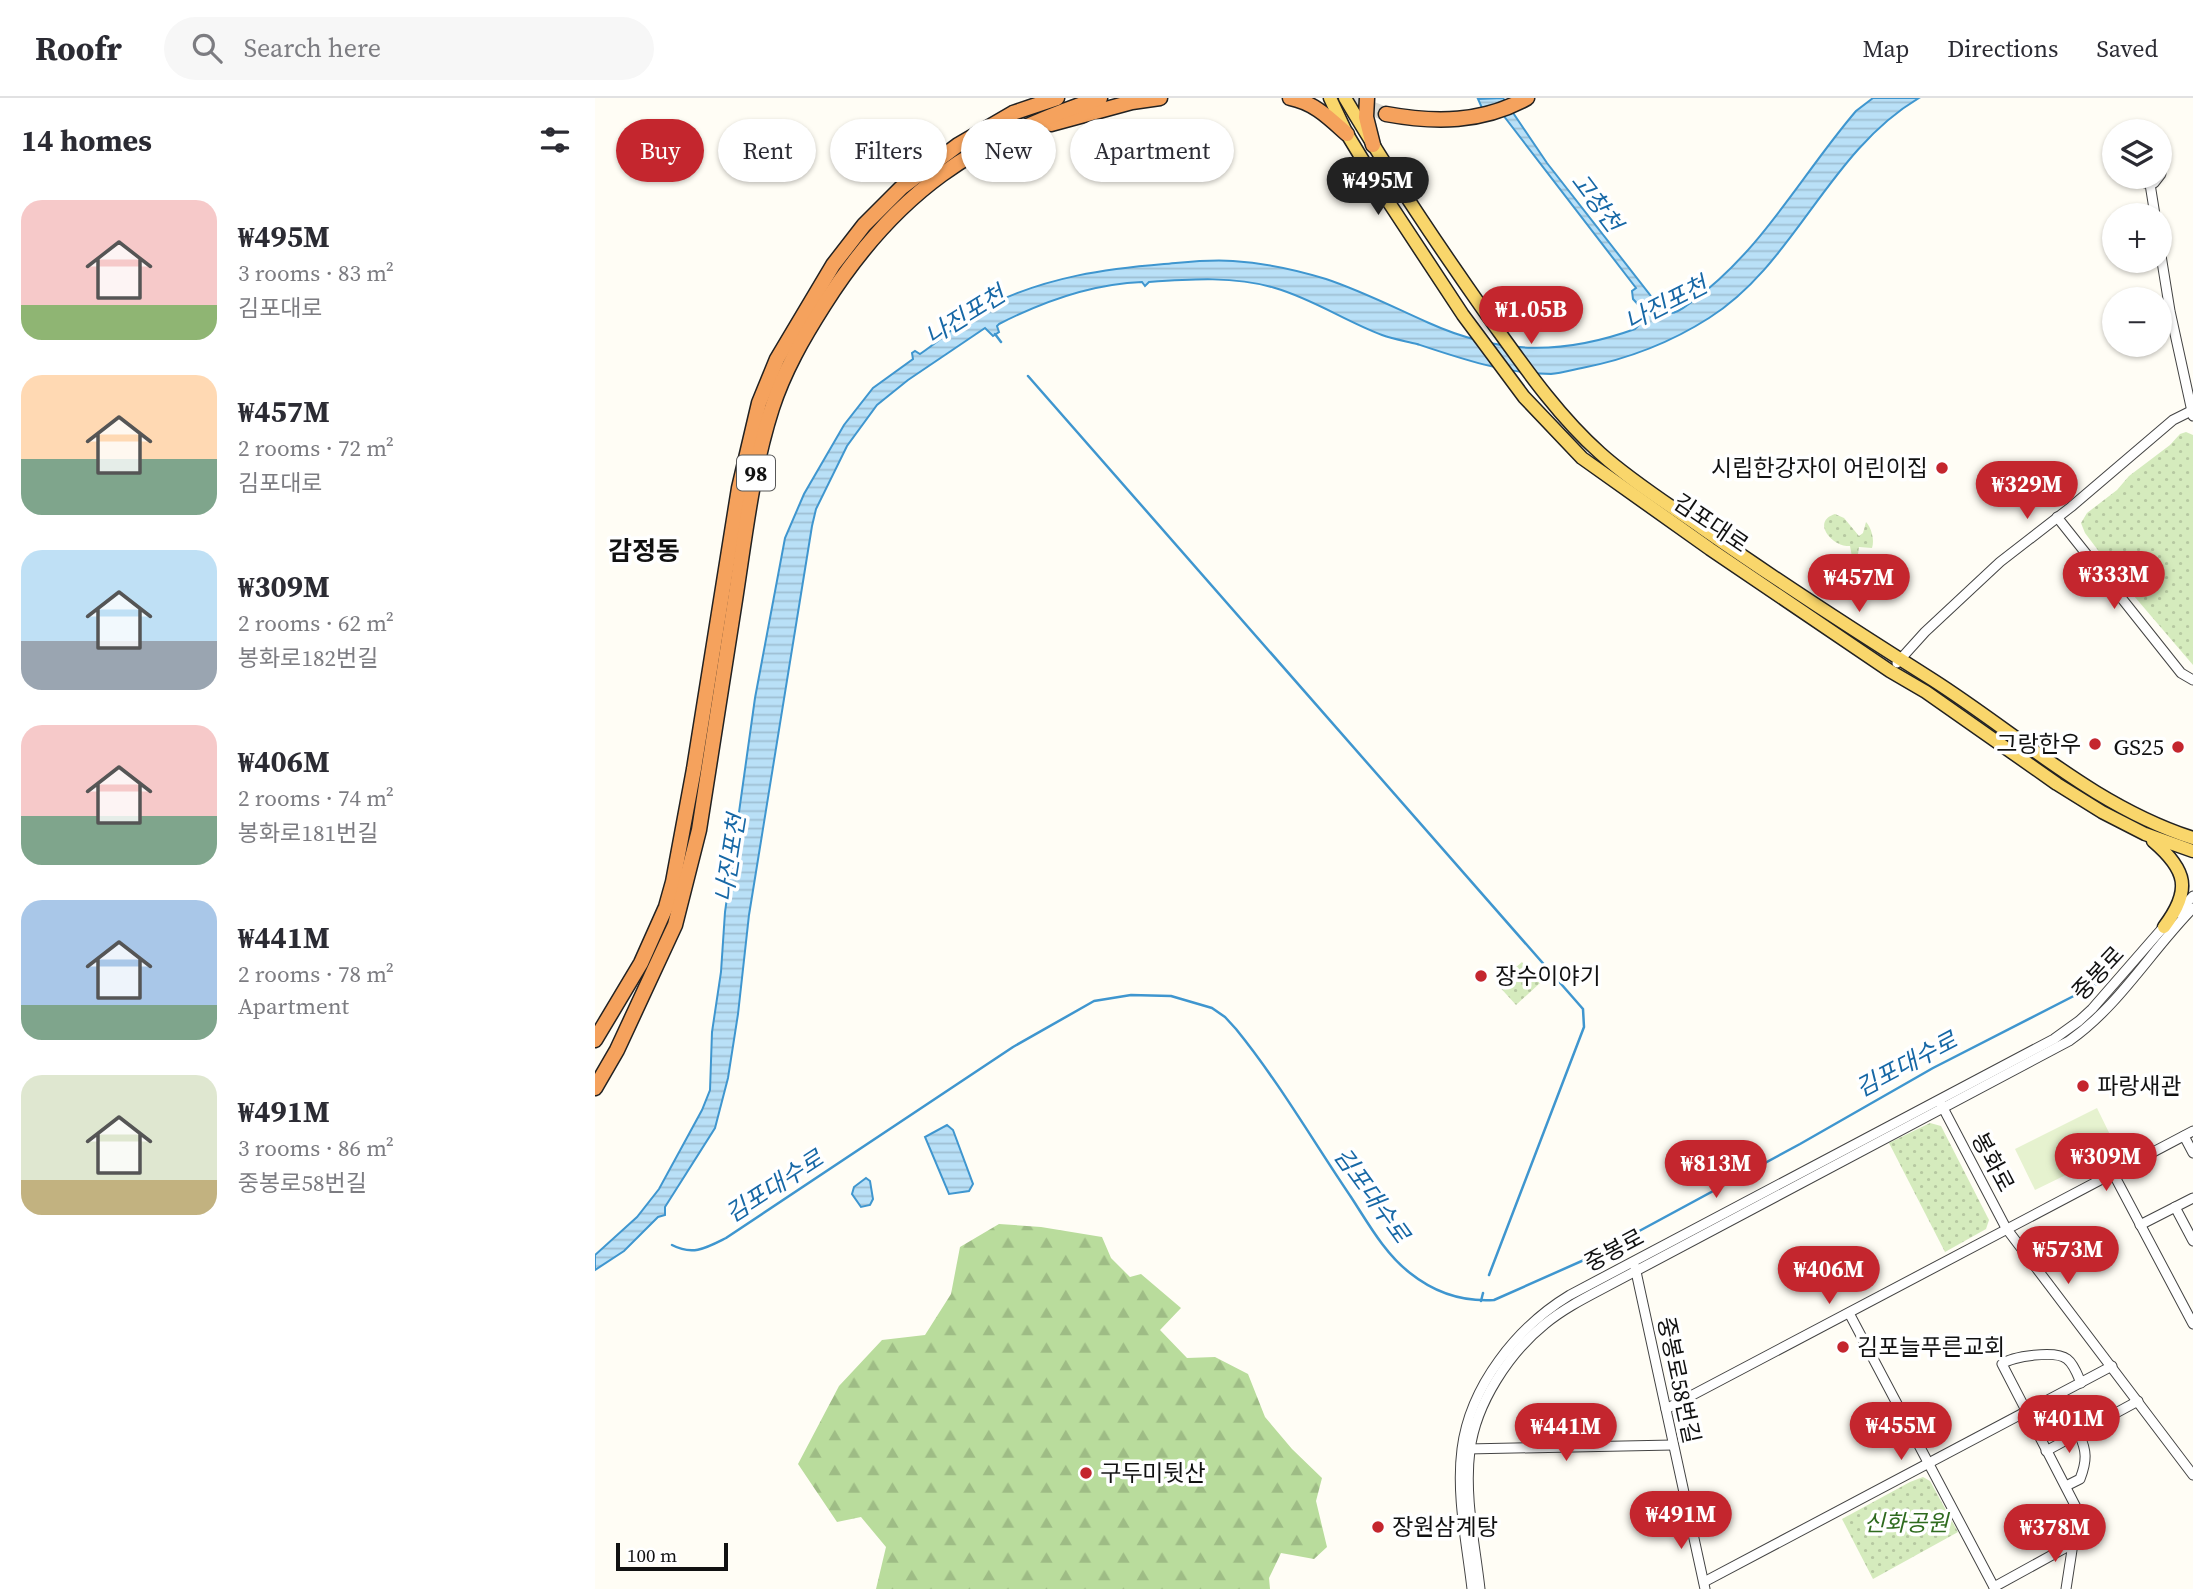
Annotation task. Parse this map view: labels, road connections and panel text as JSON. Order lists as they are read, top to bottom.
{
  "streets": {
    "highway": ["98"],
    "main road": ["김포대로"],
    "street": ["중봉로", "봉화로", "중봉로58번길"]
  },
  "crossings": [
    ["중봉로", "봉화로"],
    ["중봉로", "중봉로58번길"]
  ],
  "districts": ["감정동"],
  "water": ["고창천", "나진포천", "김포대수로"],
  "parks": ["신화공원"],
  "places": [
    "시립한강자이 어린이집",
    "그랑한우",
    "GS25",
    "장수이야기",
    "파랑새관",
    "김포늘푸른교회",
    "구두미뒷산",
    "장원삼계탕"
  ],
  "scale_bar": "100 m",
  "page": {
    "header": "Roofr",
    "search": "Search here",
    "nav": ["Map", "Directions", "Saved"],
    "heading": "14 homes",
    "map_buttons": ["+", "−"],
    "chip": [
      "Buy",
      "Rent",
      "Filters",
      "New",
      "Apartment"
    ],
    "price": [
      "₩495M",
      "₩1.05B",
      "₩329M",
      "₩333M",
      "₩457M",
      "₩309M",
      "₩813M",
      "₩573M",
      "₩406M",
      "₩401M",
      "₩455M",
      "₩441M",
      "₩491M",
      "₩378M"
    ],
    "list": [
      {
        "name": "₩495M",
        "note": "3 rooms · 83 m² · 김포대로"
      },
      {
        "name": "₩457M",
        "note": "2 rooms · 72 m² · 김포대로"
      },
      {
        "name": "₩309M",
        "note": "2 rooms · 62 m² · 봉화로182번길"
      },
      {
        "name": "₩406M",
        "note": "2 rooms · 74 m² · 봉화로181번길"
      },
      {
        "name": "₩441M",
        "note": "2 rooms · 78 m² · Apartment"
      },
      {
        "name": "₩491M",
        "note": "3 rooms · 86 m² · 중봉로58번길"
      }
    ],
    "scale": "100 m"
  }
}
